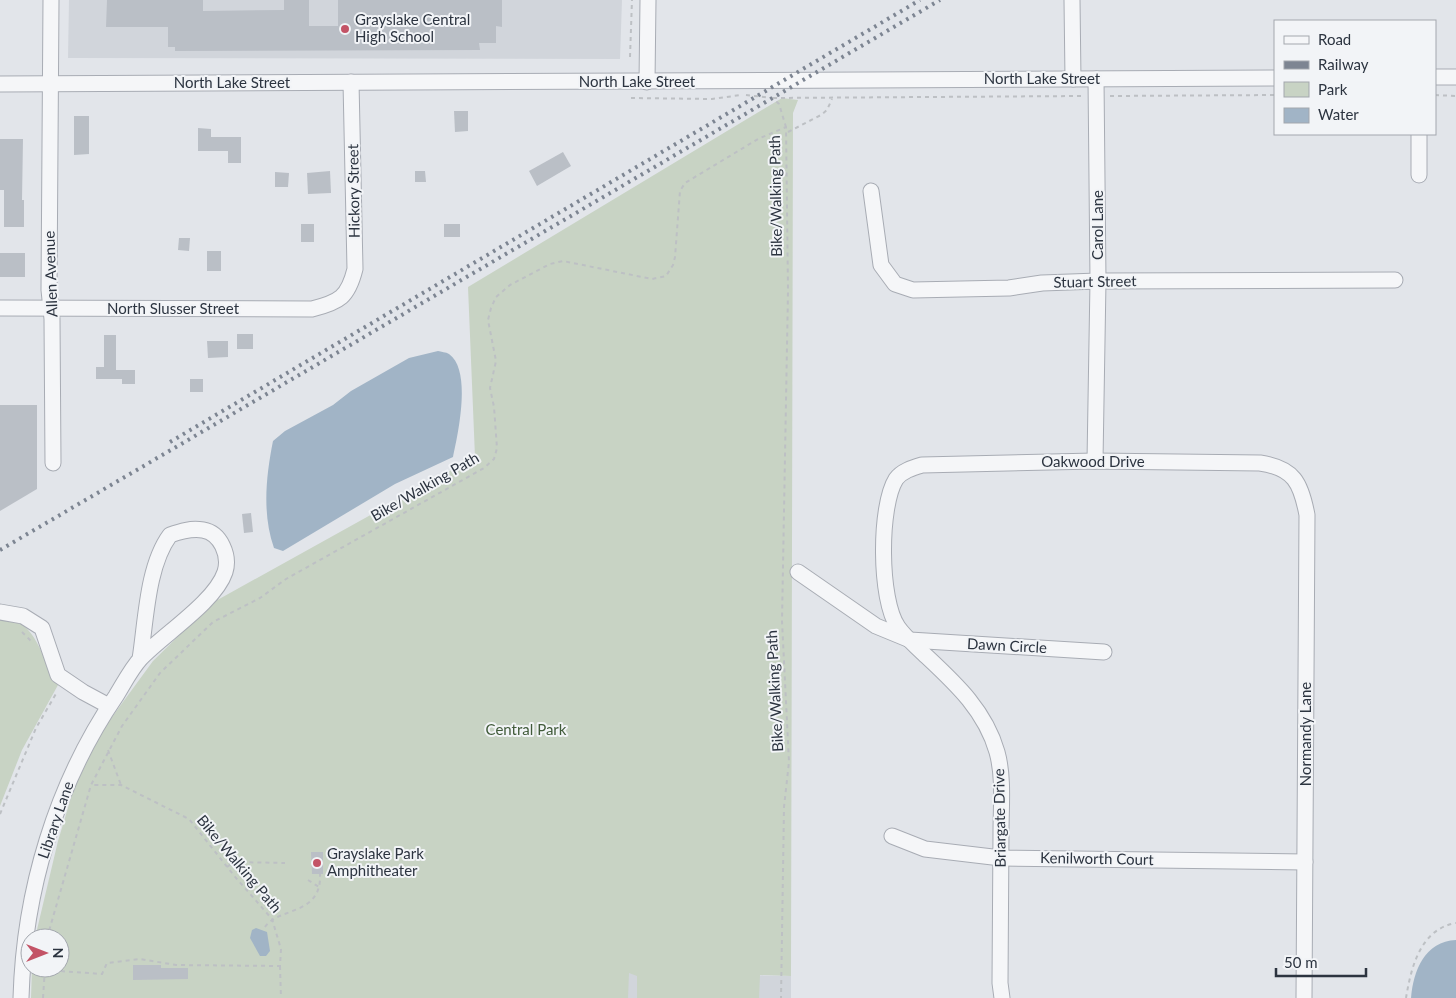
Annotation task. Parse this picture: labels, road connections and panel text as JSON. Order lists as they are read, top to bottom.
{
  "streets": {
    "street": [
      "North Lake Street",
      "Hickory Street",
      "Carol Lane",
      "Allen Avenue",
      "Stuart Street",
      "North Slusser Street",
      "Oakwood Drive",
      "Dawn Circle",
      "Normandy Lane",
      "Briargate Drive",
      "Library Lane",
      "Kenilworth Court"
    ],
    "path": ["Bike/Walking Path"]
  },
  "crossings": [
    ["North Lake Street", "Hickory Street"],
    ["North Lake Street", "Carol Lane"],
    ["North Lake Street", "Allen Avenue"],
    ["Hickory Street", "North Slusser Street"],
    ["Carol Lane", "Stuart Street"],
    ["Carol Lane", "Oakwood Drive"],
    ["Allen Avenue", "North Slusser Street"],
    ["Oakwood Drive", "Normandy Lane"],
    ["Oakwood Drive", "Briargate Drive"],
    ["Dawn Circle", "Briargate Drive"],
    ["Normandy Lane", "Kenilworth Court"],
    ["Briargate Drive", "Kenilworth Court"]
  ],
  "parks": ["Central Park"],
  "places": ["Grayslake Central High School", "Grayslake Park Amphitheater"],
  "legend": [
    "Road",
    "Railway",
    "Park",
    "Water"
  ],
  "scale_bar": "50 m",
  "north": "right"
}
